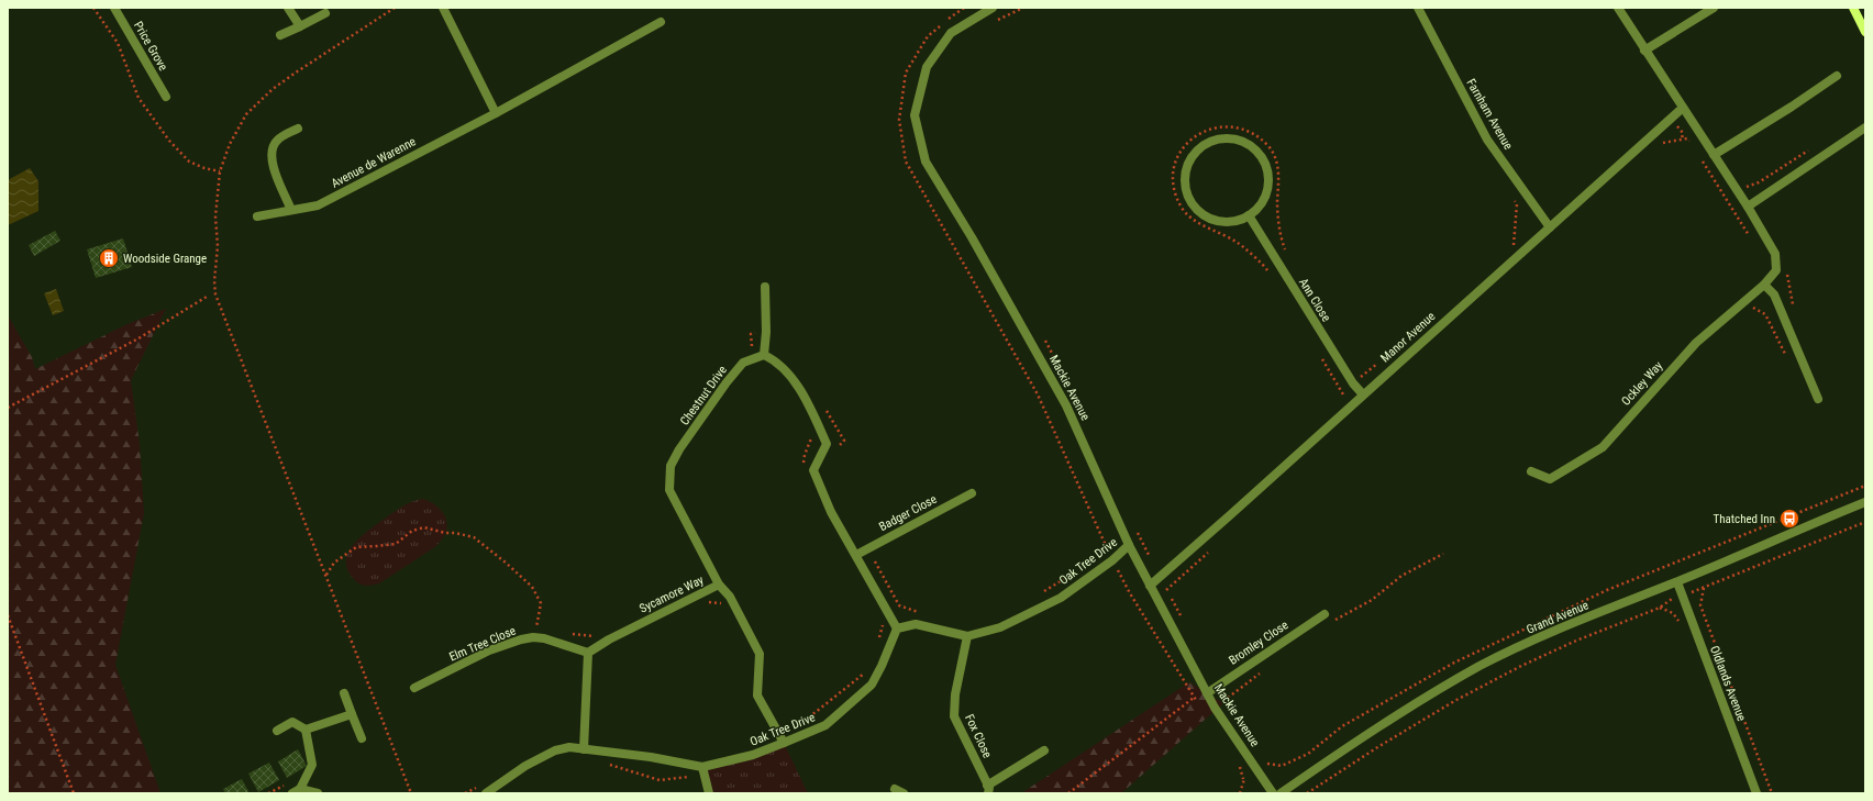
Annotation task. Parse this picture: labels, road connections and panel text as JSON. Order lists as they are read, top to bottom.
{
  "streets": {
    "street": [
      "Price Grove",
      "Farnham Avenue",
      "Avenue de Warenne",
      "Ann Close",
      "Manor Avenue",
      "Ockley Way",
      "Mackie Avenue",
      "Chestnut Drive",
      "Badger Close",
      "Oak Tree Drive",
      "Sycamore Way",
      "Grand Avenue",
      "Bromley Close",
      "Elm Tree Close",
      "Oldlands Avenue",
      "Fox Close"
    ]
  },
  "crossings": [
    ["Farnham Avenue", "Manor Avenue"],
    ["Ann Close", "Manor Avenue"],
    ["Manor Avenue", "Ockley Way"],
    ["Manor Avenue", "Mackie Avenue"],
    ["Mackie Avenue", "Oak Tree Drive"],
    ["Mackie Avenue", "Bromley Close"],
    ["Chestnut Drive", "Sycamore Way"],
    ["Oak Tree Drive", "Sycamore Way"],
    ["Oak Tree Drive", "Fox Close"],
    ["Sycamore Way", "Elm Tree Close"],
    ["Grand Avenue", "Oldlands Avenue"]
  ],
  "places": {
    "building": ["Woodside Grange"],
    "bus stop": ["Thatched Inn"]
  }
}
